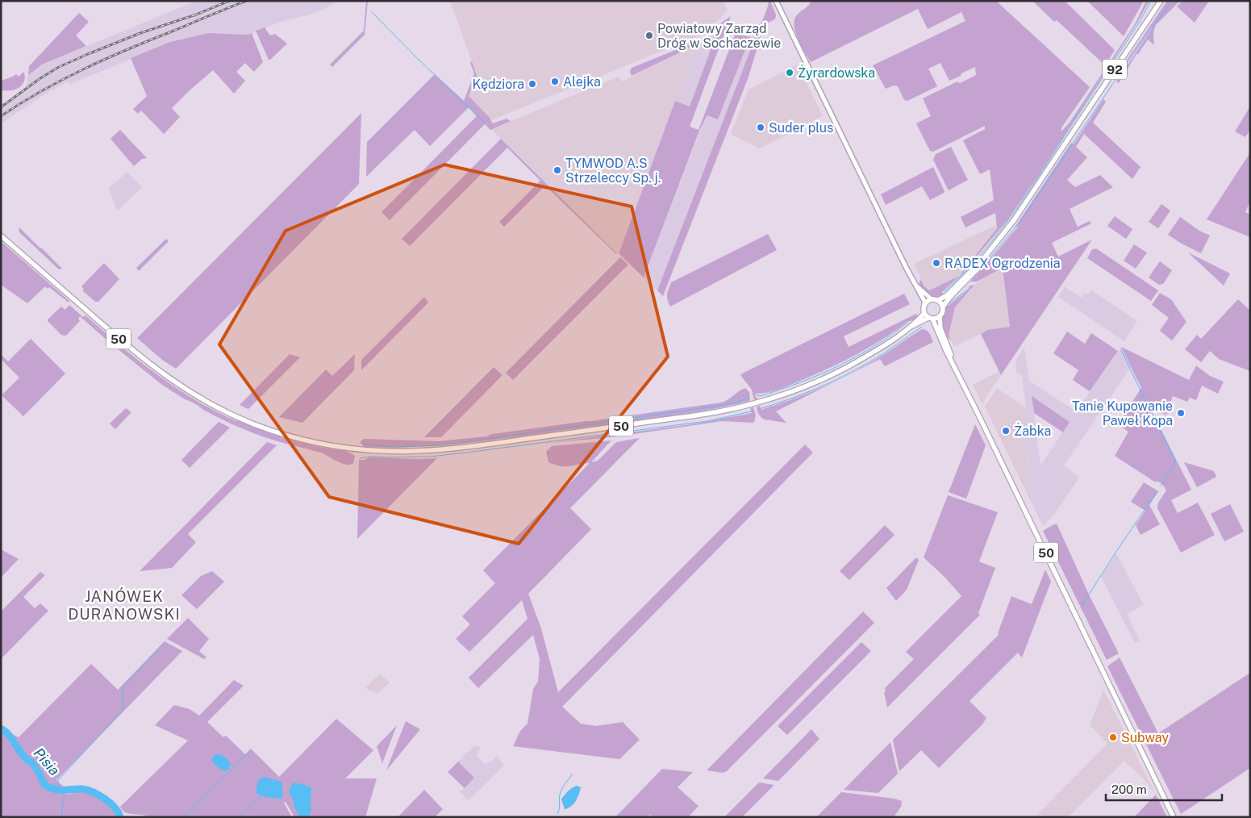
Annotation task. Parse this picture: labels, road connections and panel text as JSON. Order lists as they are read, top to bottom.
{
  "streets": {
    "main road": ["92", "50"]
  },
  "crossings": [
    ["92", "50"]
  ],
  "districts": ["JANÓWEK DURANOWSKI"],
  "water": ["Pisia"],
  "places": [
    "Powiatowy Zarząd Dróg w Sochaczewie",
    "Żyrardowska",
    "Alejka",
    "Kędziora",
    "Suder plus",
    "TYMWOD A.S Strzeleccy Sp. j.",
    "RADEX Ogrodzenia",
    "Tanie Kupowanie Paweł Kopa",
    "Żabka",
    "Subway"
  ],
  "scale_bar": "200 m"
}
